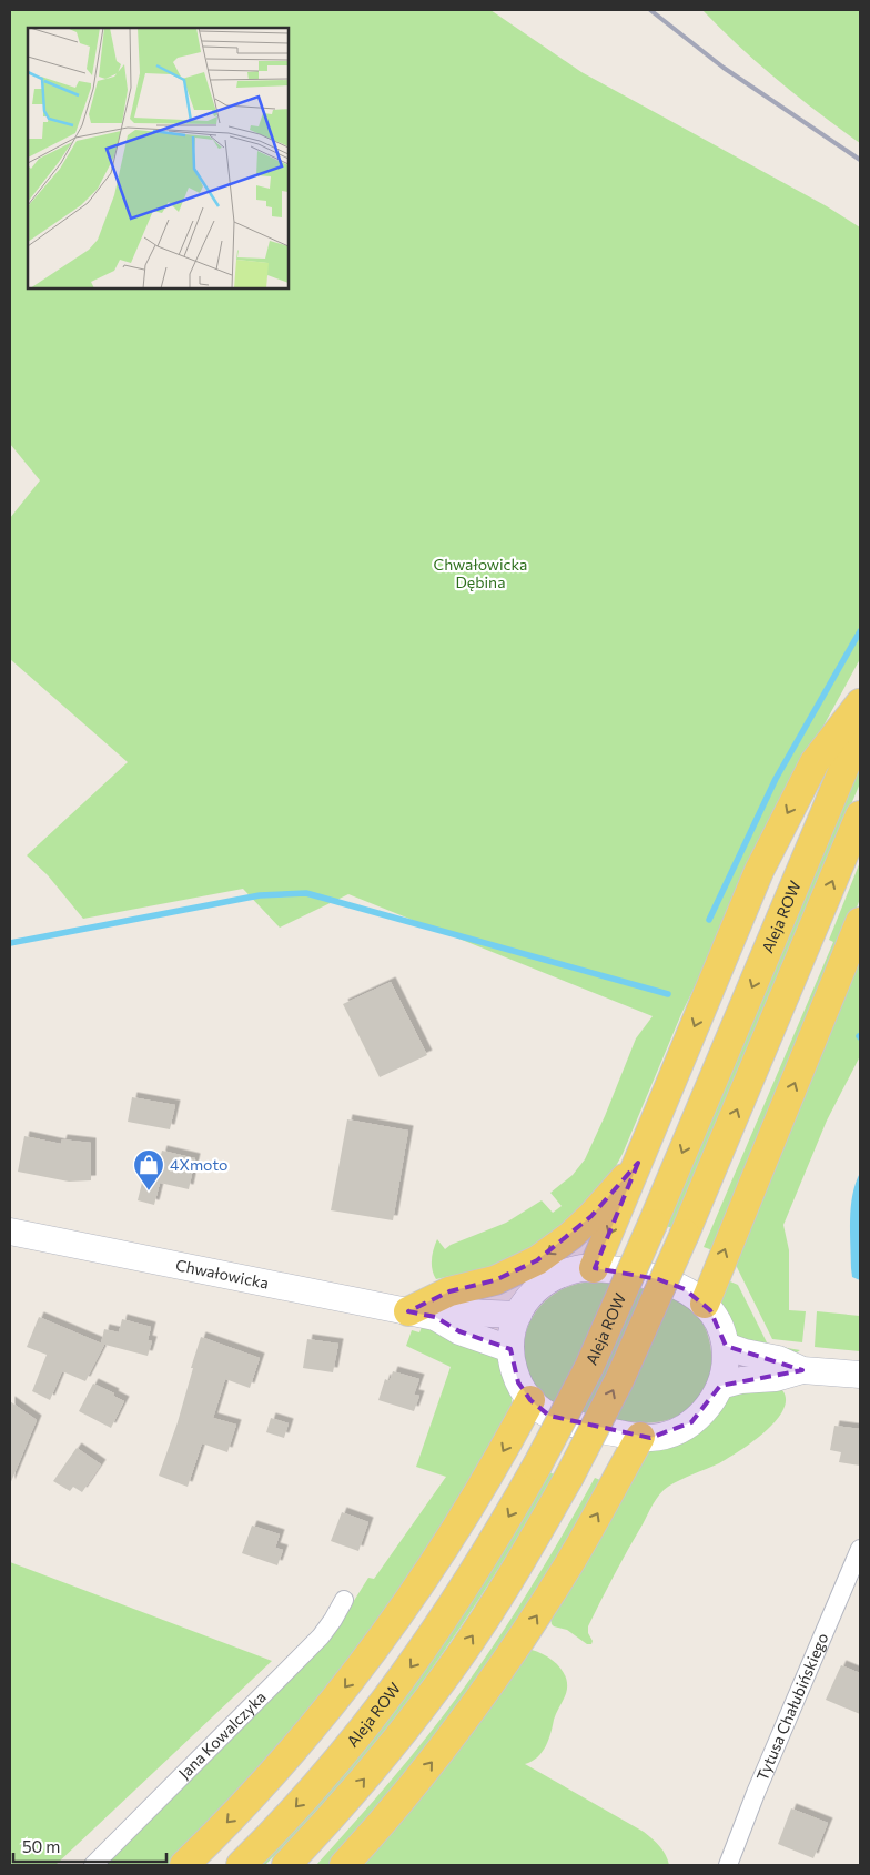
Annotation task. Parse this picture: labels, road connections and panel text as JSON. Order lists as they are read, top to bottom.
{
  "streets": {
    "main road": ["Aleja ROW", "Chwałowicka"],
    "street": ["Tytusa Chałubińskiego", "Jana Kowalczyka"]
  },
  "parks": ["Chwałowicka Dębina"],
  "places": {
    "shop": ["4Xmoto"]
  },
  "scale_bar": "50 m"
}
